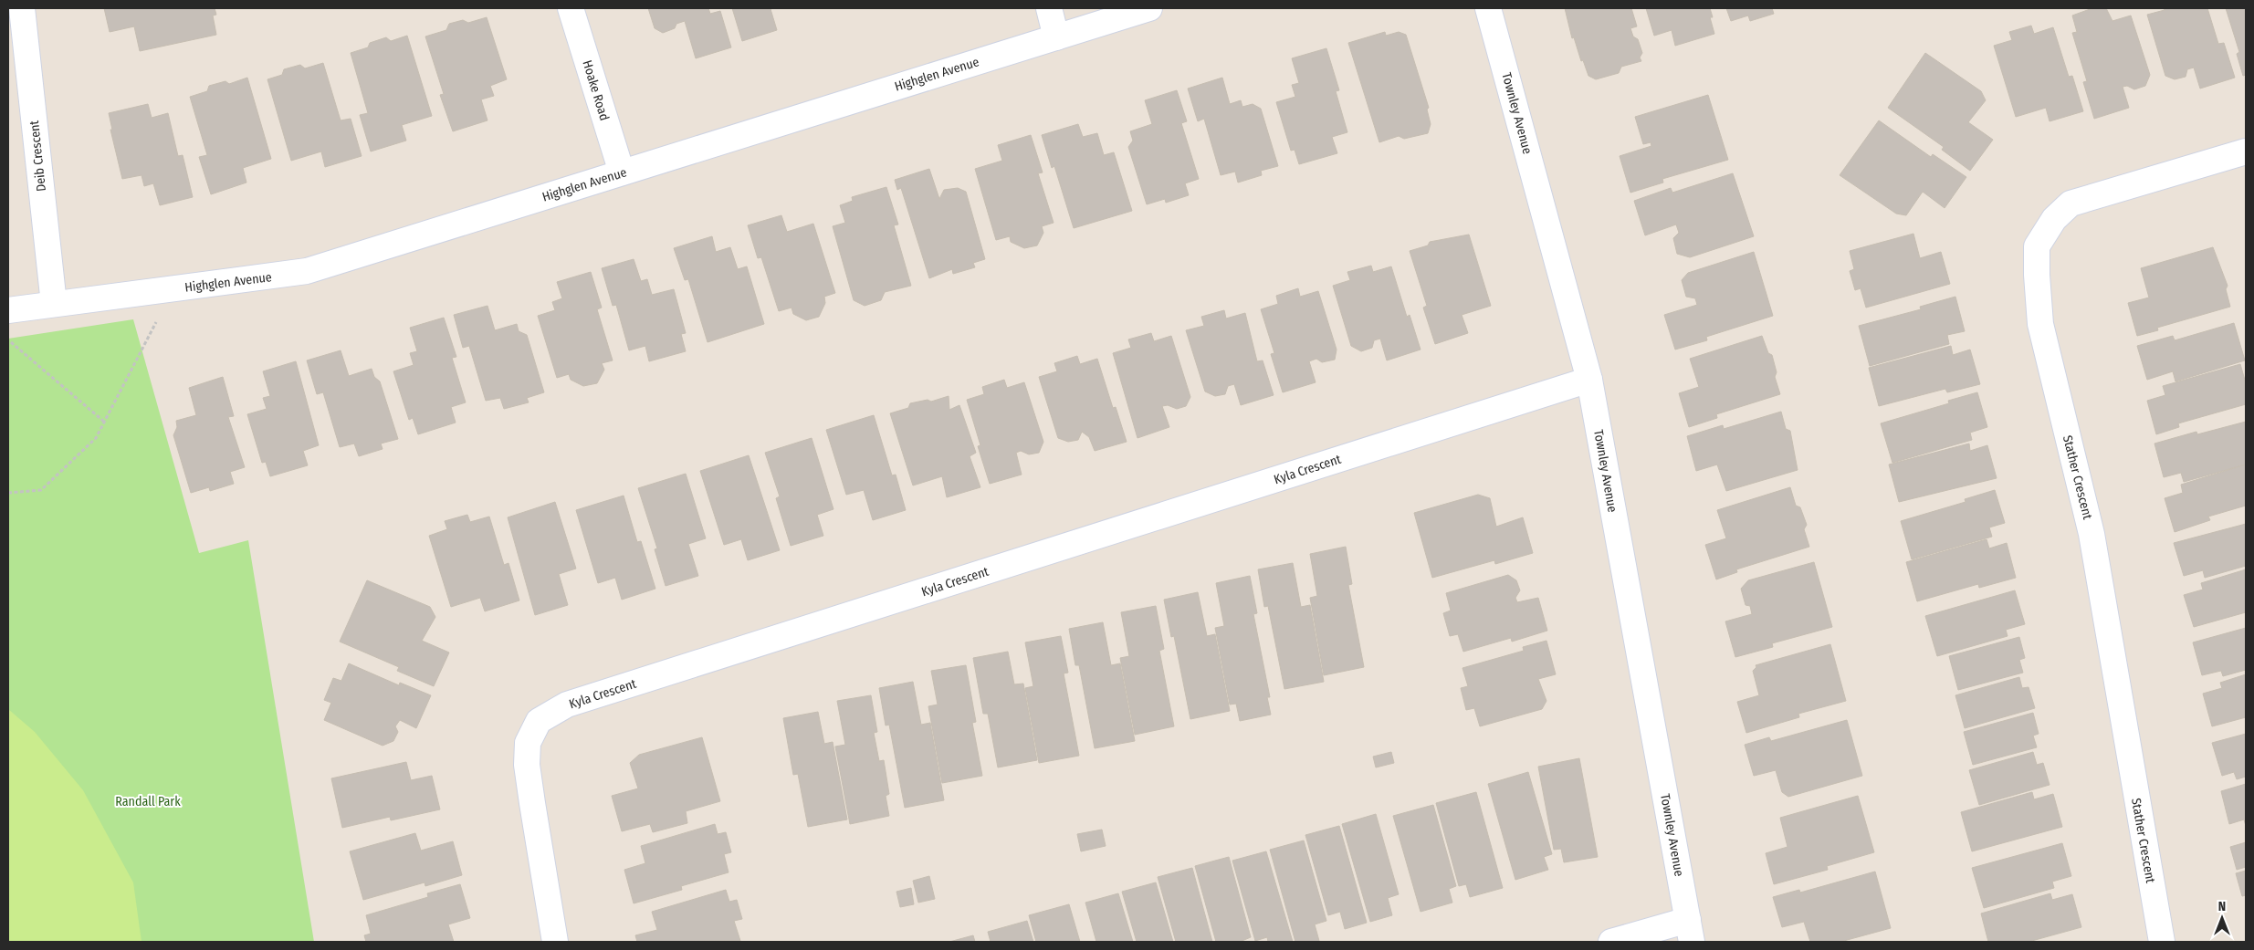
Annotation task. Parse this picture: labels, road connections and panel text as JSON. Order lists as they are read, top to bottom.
{
  "streets": {
    "street": [
      "Highglen Avenue",
      "Hoake Road",
      "Townley Avenue",
      "Deib Crescent",
      "Kyla Crescent",
      "Stather Crescent"
    ]
  },
  "crossings": [
    ["Highglen Avenue", "Hoake Road"],
    ["Highglen Avenue", "Deib Crescent"],
    ["Townley Avenue", "Kyla Crescent"]
  ],
  "parks": ["Randall Park"],
  "north": "top"
}
